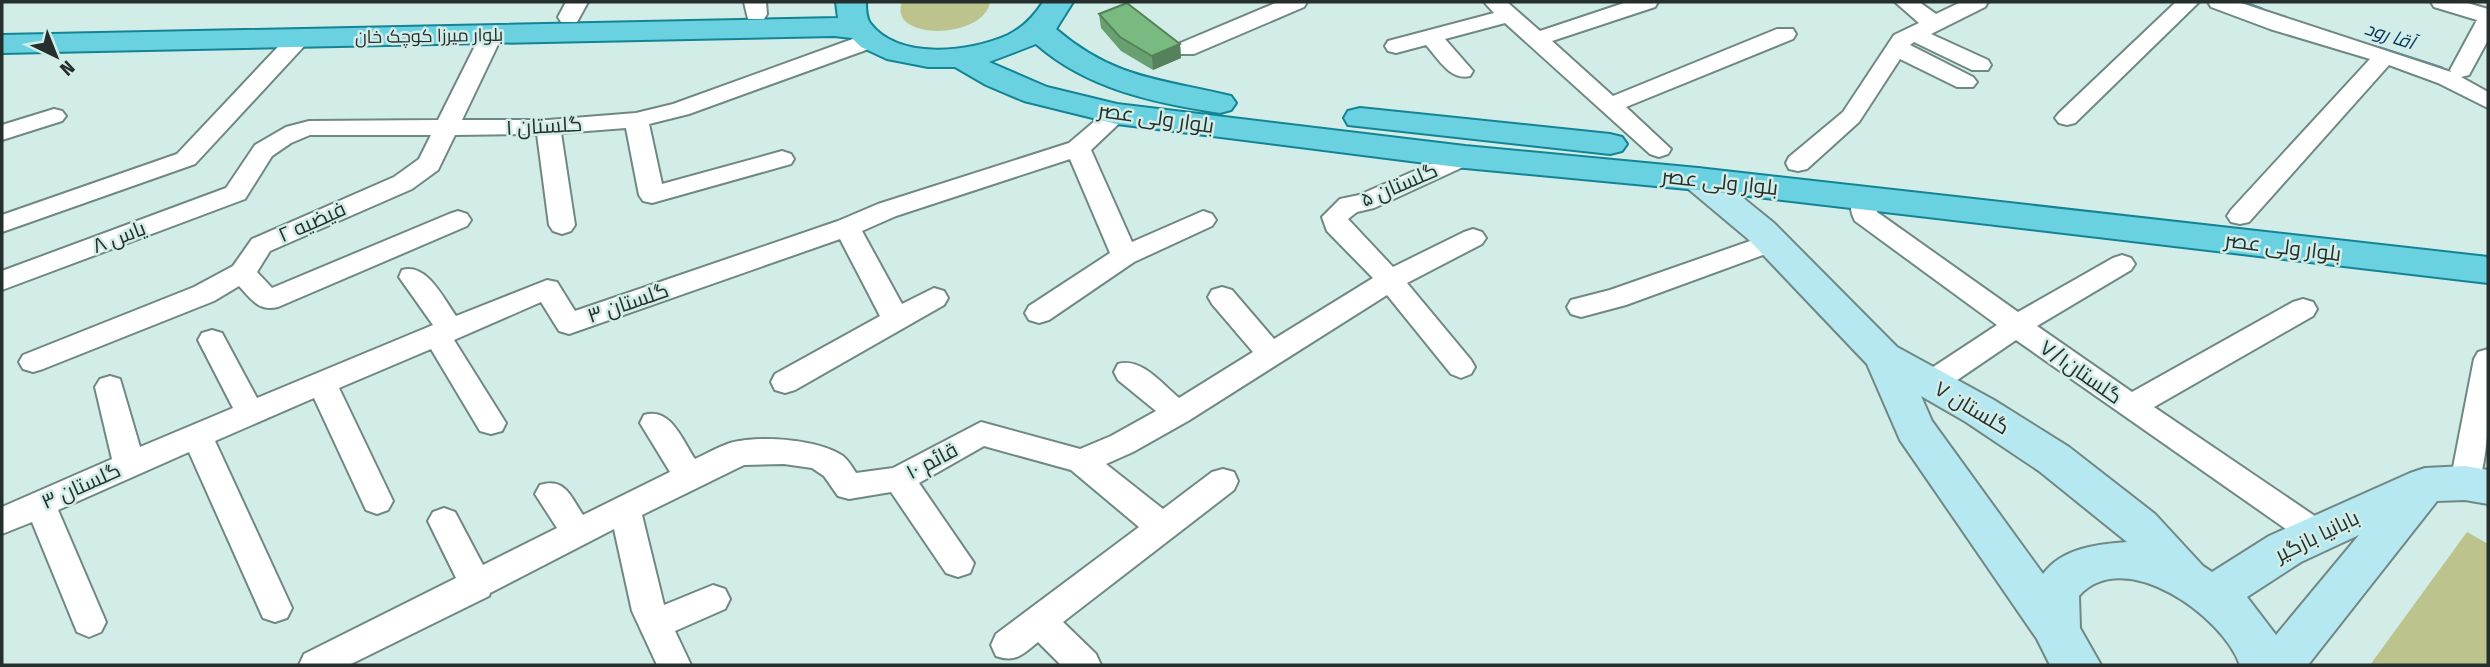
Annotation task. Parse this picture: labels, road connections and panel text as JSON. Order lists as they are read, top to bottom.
{
  "streets": {
    "main road": [
      "بلوار میرزا کوچک خان",
      "بلوار ولی عصر",
      "گلستان ۷",
      "بابانیا بازگیر"
    ],
    "street": [
      "گلستان ۱",
      "گلستان ۵",
      "فیضیه ۲",
      "یاس ۸",
      "گلستان ۳",
      "گلستان۷/۱",
      "قائم ۱۰"
    ]
  },
  "crossings": [
    ["بلوار میرزا کوچک خان", "بلوار ولی عصر"],
    ["بلوار میرزا کوچک خان", "گلستان ۱"],
    ["بلوار میرزا کوچک خان", "فیضیه ۲"],
    ["بلوار ولی عصر", "گلستان ۵"],
    ["بلوار ولی عصر", "گلستان ۳"],
    ["بلوار ولی عصر", "گلستان۷/۱"],
    ["بلوار ولی عصر", "گلستان ۷"],
    ["گلستان ۱", "فیضیه ۲"],
    ["گلستان ۱", "یاس ۸"],
    ["گلستان۷/۱", "بابانیا بازگیر"],
    ["گلستان ۷", "بابانیا بازگیر"]
  ],
  "water": ["آقا رود"],
  "north": "bottom right"
}
